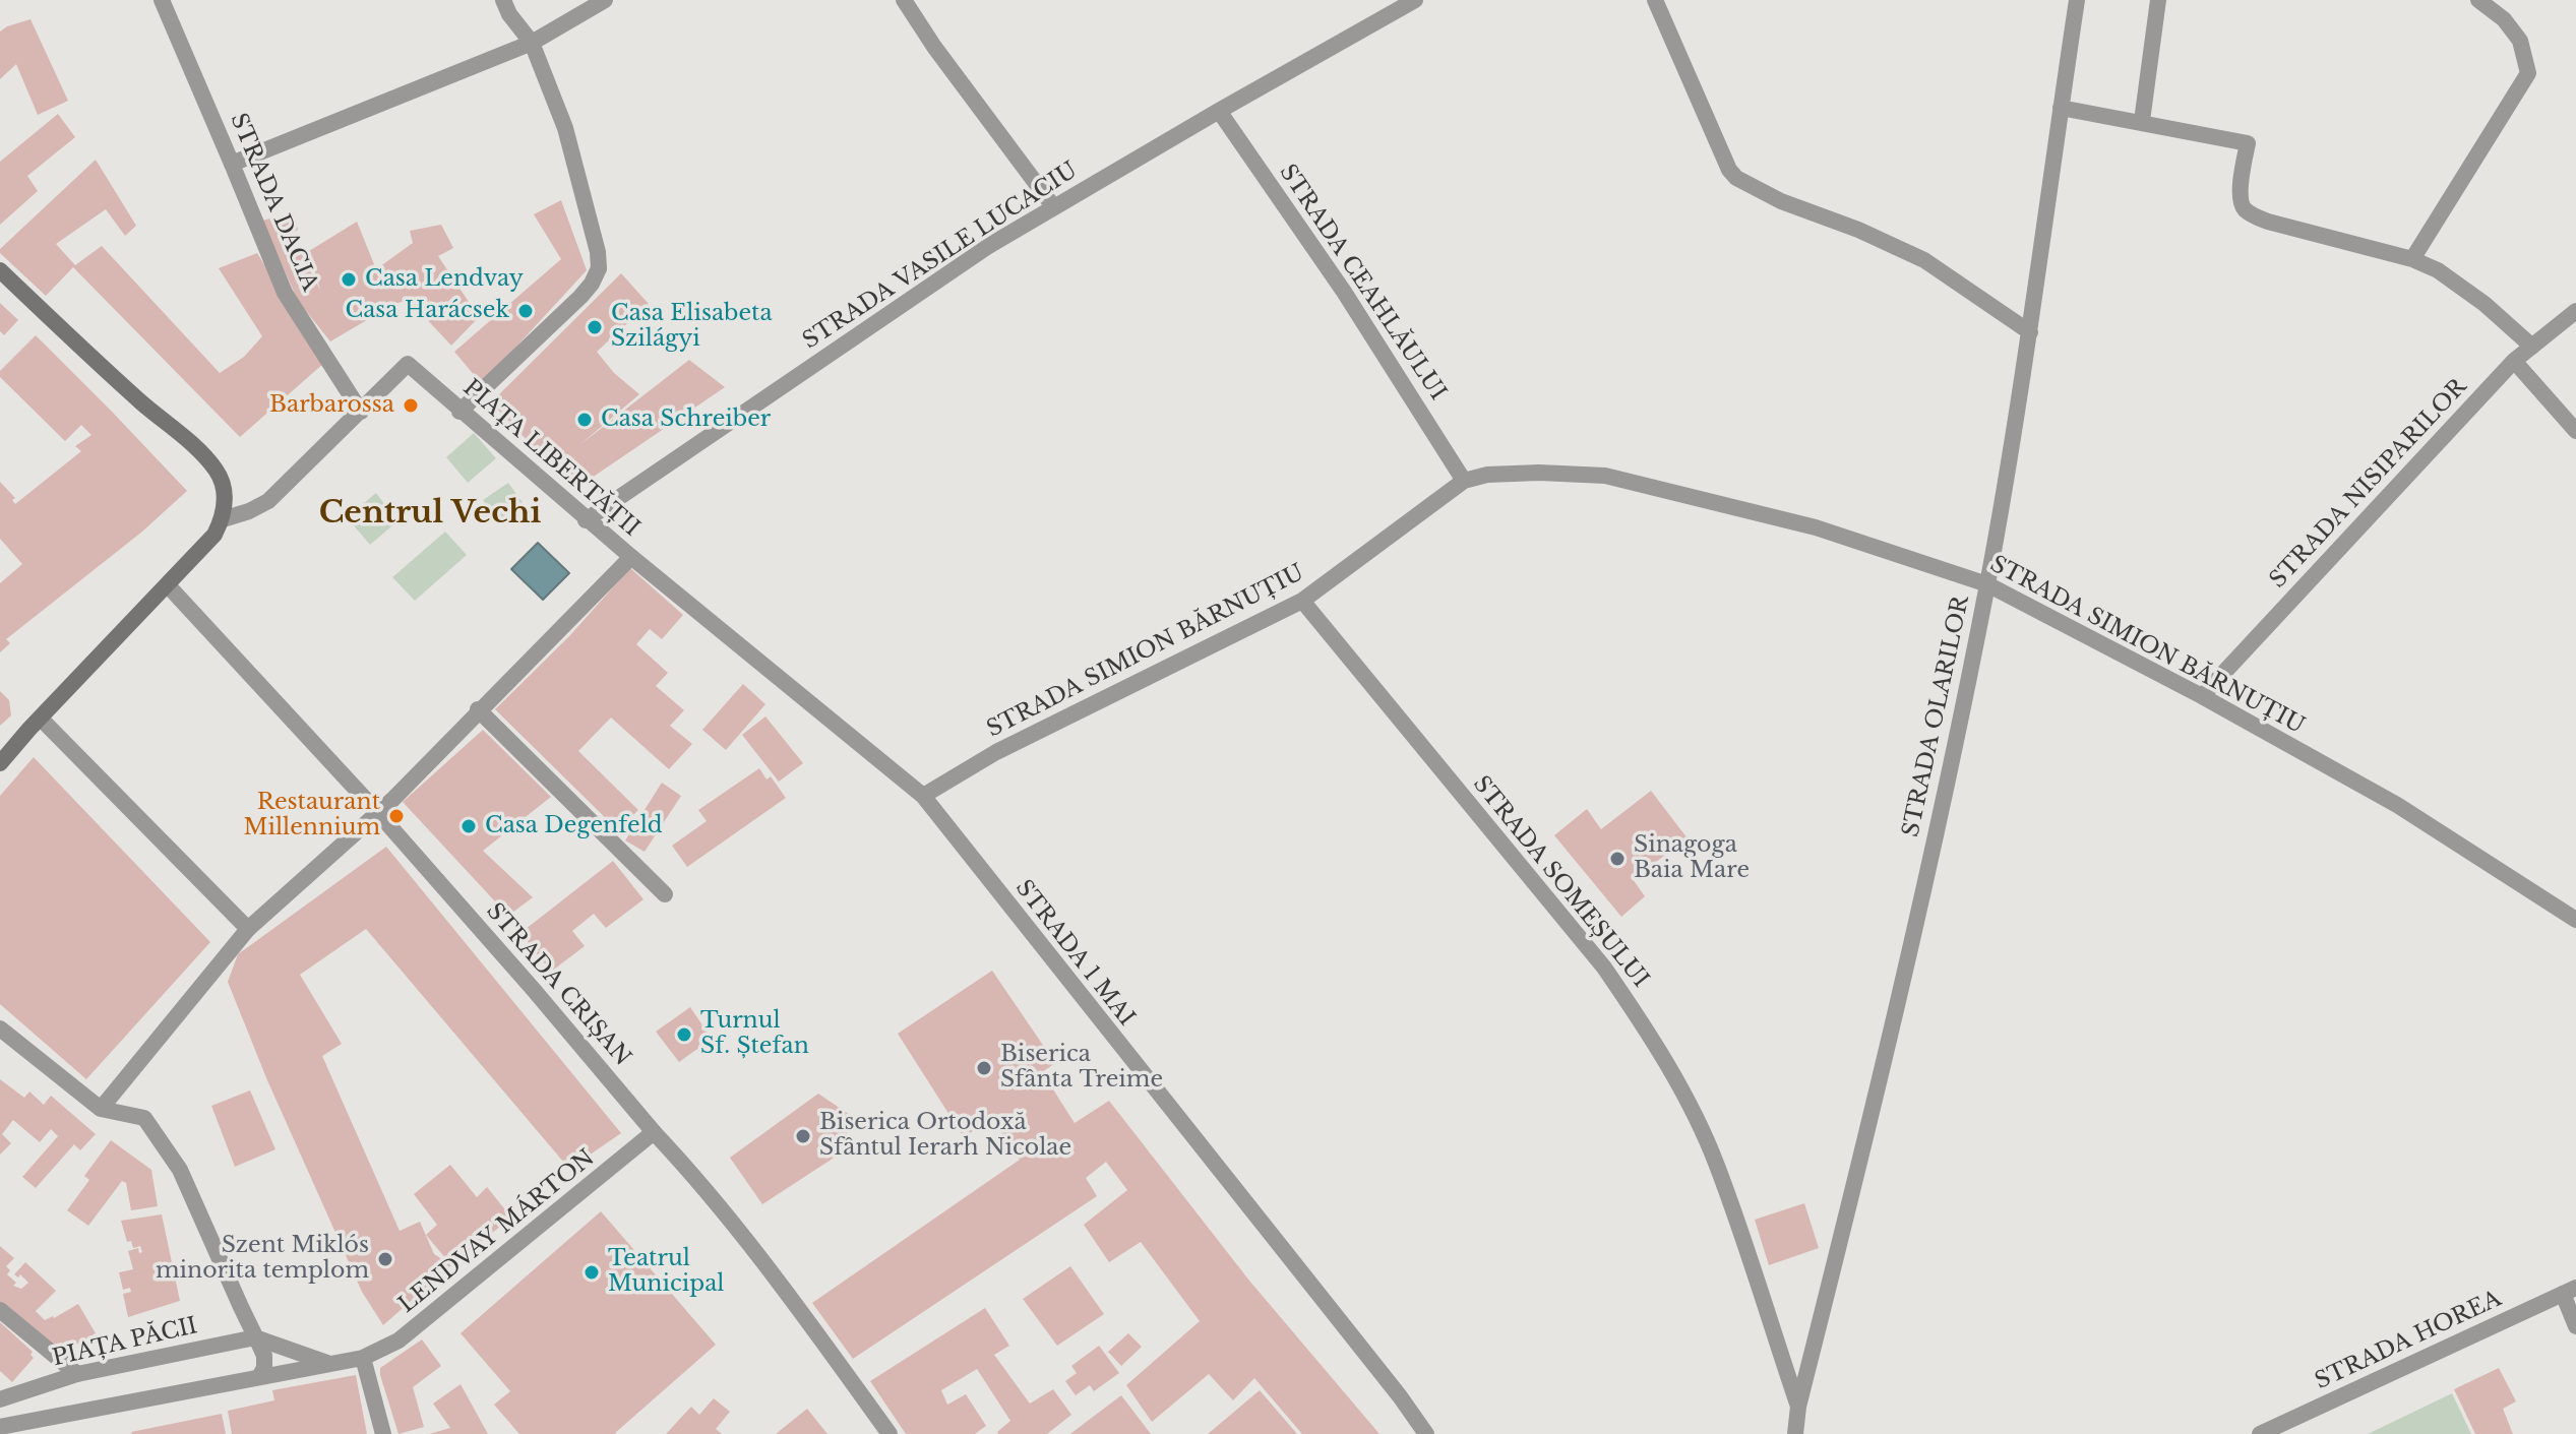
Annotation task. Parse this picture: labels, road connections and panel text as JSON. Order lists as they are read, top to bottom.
{
  "streets": {
    "street": [
      "STRADA DACIA",
      "STRADA VASILE LUCACIU",
      "STRADA CEAHLĂULUI",
      "PIAȚA LIBERTĂȚII",
      "STRADA NISIPARILOR",
      "STRADA SIMION BĂRNUȚIU",
      "STRADA OLARILOR",
      "STRADA SOMEȘULUI",
      "STRADA 1 MAI",
      "STRADA CRIȘAN",
      "LENDVAY MÁRTON",
      "STRADA HOREA",
      "PIAȚA PĂCII"
    ]
  },
  "crossings": [
    ["STRADA DACIA", "PIAȚA LIBERTĂȚII"],
    ["STRADA VASILE LUCACIU", "STRADA CEAHLĂULUI"],
    ["STRADA VASILE LUCACIU", "PIAȚA LIBERTĂȚII"],
    ["STRADA CEAHLĂULUI", "STRADA SIMION BĂRNUȚIU"],
    ["PIAȚA LIBERTĂȚII", "STRADA 1 MAI"],
    ["PIAȚA LIBERTĂȚII", "STRADA CRIȘAN"],
    ["STRADA NISIPARILOR", "STRADA SIMION BĂRNUȚIU"],
    ["STRADA SIMION BĂRNUȚIU", "STRADA OLARILOR"],
    ["STRADA SIMION BĂRNUȚIU", "STRADA SOMEȘULUI"],
    ["STRADA SIMION BĂRNUȚIU", "STRADA 1 MAI"],
    ["STRADA OLARILOR", "STRADA SOMEȘULUI"],
    ["STRADA CRIȘAN", "LENDVAY MÁRTON"]
  ],
  "districts": ["Centrul Vechi"],
  "places": [
    "Casa Lendvay",
    "Casa Harácsek",
    "Casa Elisabeta Szilágyi",
    "Barbarossa",
    "Casa Schreiber",
    "Restaurant Millennium",
    "Casa Degenfeld",
    "Sinagoga Baia Mare",
    "Turnul Sf. Ștefan",
    "Biserica Sfânta Treime",
    "Biserica Ortodoxă Sfântul Ierarh Nicolae",
    "Szent Miklós minorita templom",
    "Teatrul Municipal"
  ]
}
